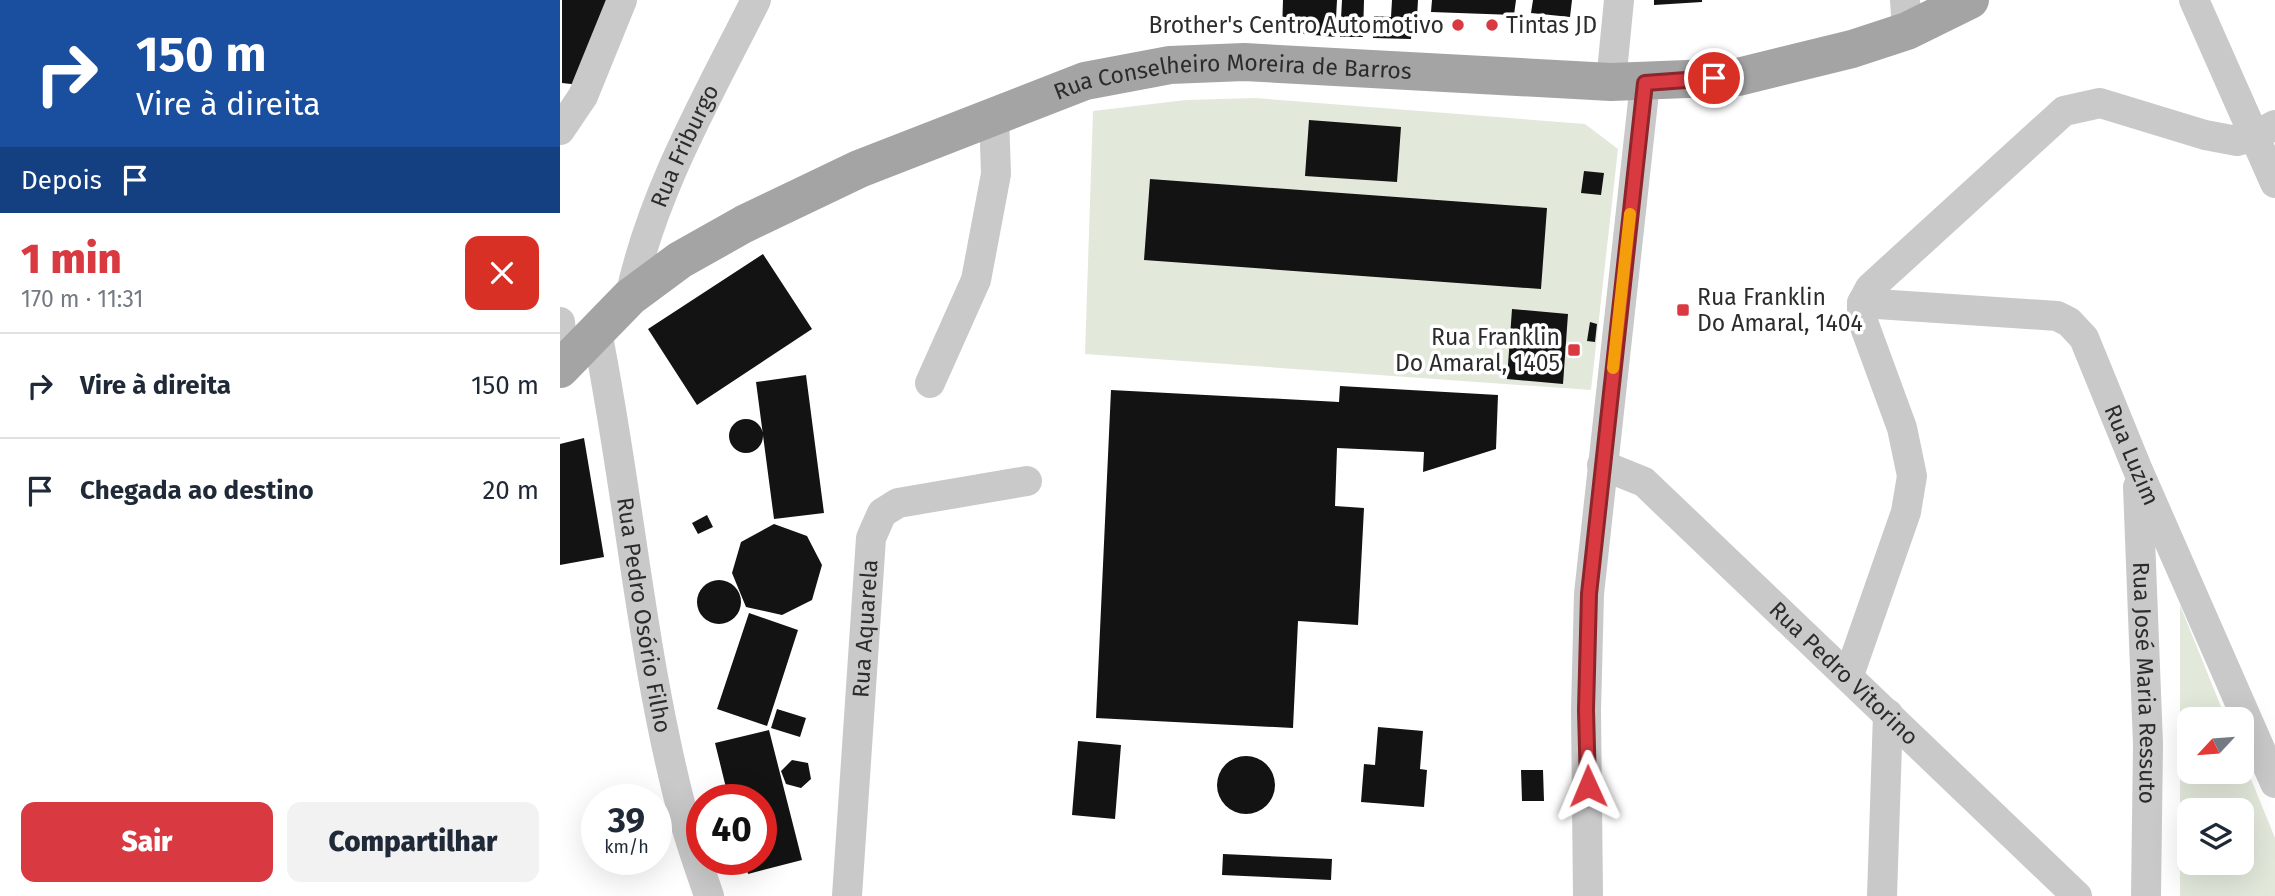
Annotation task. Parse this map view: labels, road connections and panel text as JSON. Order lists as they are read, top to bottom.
{
  "streets": {
    "main road": ["Rua Conselheiro Moreira de Barros"],
    "street": [
      "Rua Friburgo",
      "Rua Luzim",
      "Rua Pedro Osório Filho",
      "Rua Aquarela",
      "Rua Pedro Vitorino",
      "Rua José Maria Ressuto"
    ]
  },
  "crossings": [
    ["Rua Conselheiro Moreira de Barros", "Rua Friburgo"],
    ["Rua Conselheiro Moreira de Barros", "Rua Pedro Osório Filho"],
    ["Rua Luzim", "Rua José Maria Ressuto"]
  ],
  "places": {
    "other": ["Brother's Centro Automotivo", "Tintas JD"],
    "transit": ["Rua Franklin Do Amaral, 1404", "Rua Franklin Do Amaral, 1405"]
  },
  "north": "bottom left",
  "page": {
    "turn": ["150 m", "Vire à direita"],
    "then": "Depois",
    "heading": ["1 min", "170 m · 11:31"],
    "list": [
      {
        "name": "Vire à direita",
        "value": "150 m"
      },
      {
        "name": "Chegada ao destino",
        "value": "20 m"
      }
    ],
    "speed": "39 km/h",
    "limit": "40",
    "buttons": ["Sair", "Compartilhar"]
  }
}
